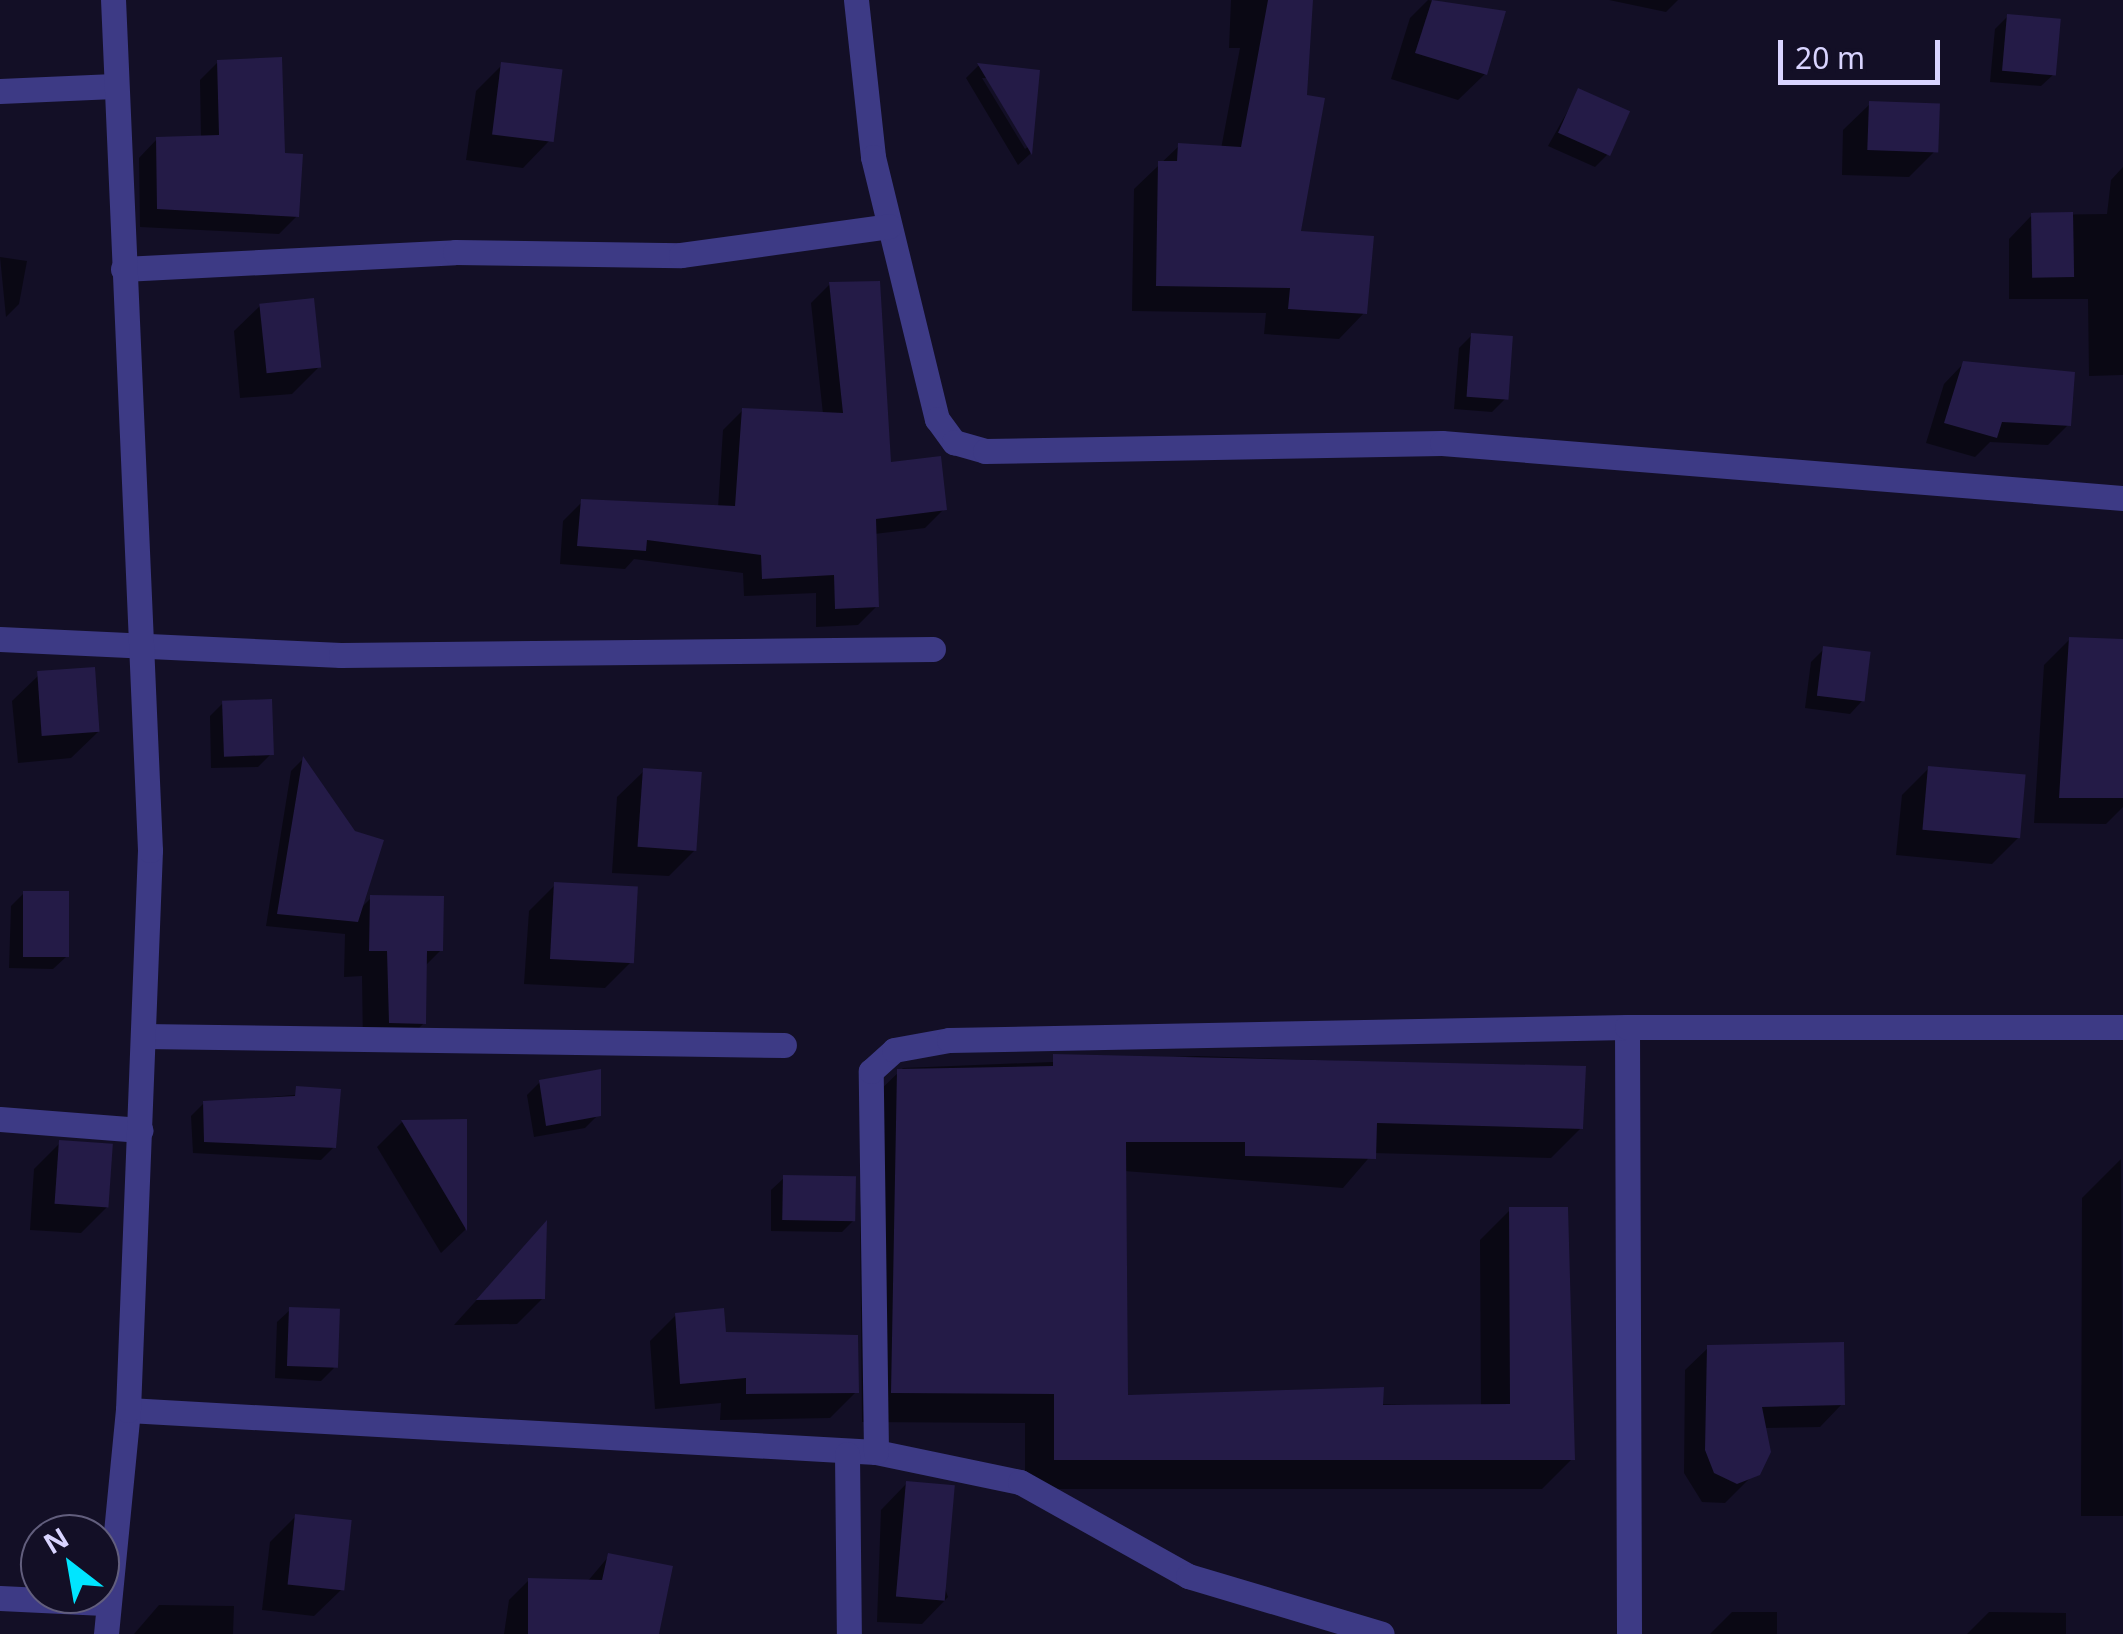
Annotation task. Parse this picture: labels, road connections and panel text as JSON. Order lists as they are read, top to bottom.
{
  "scale_bar": "20 m",
  "north": "top left"
}
